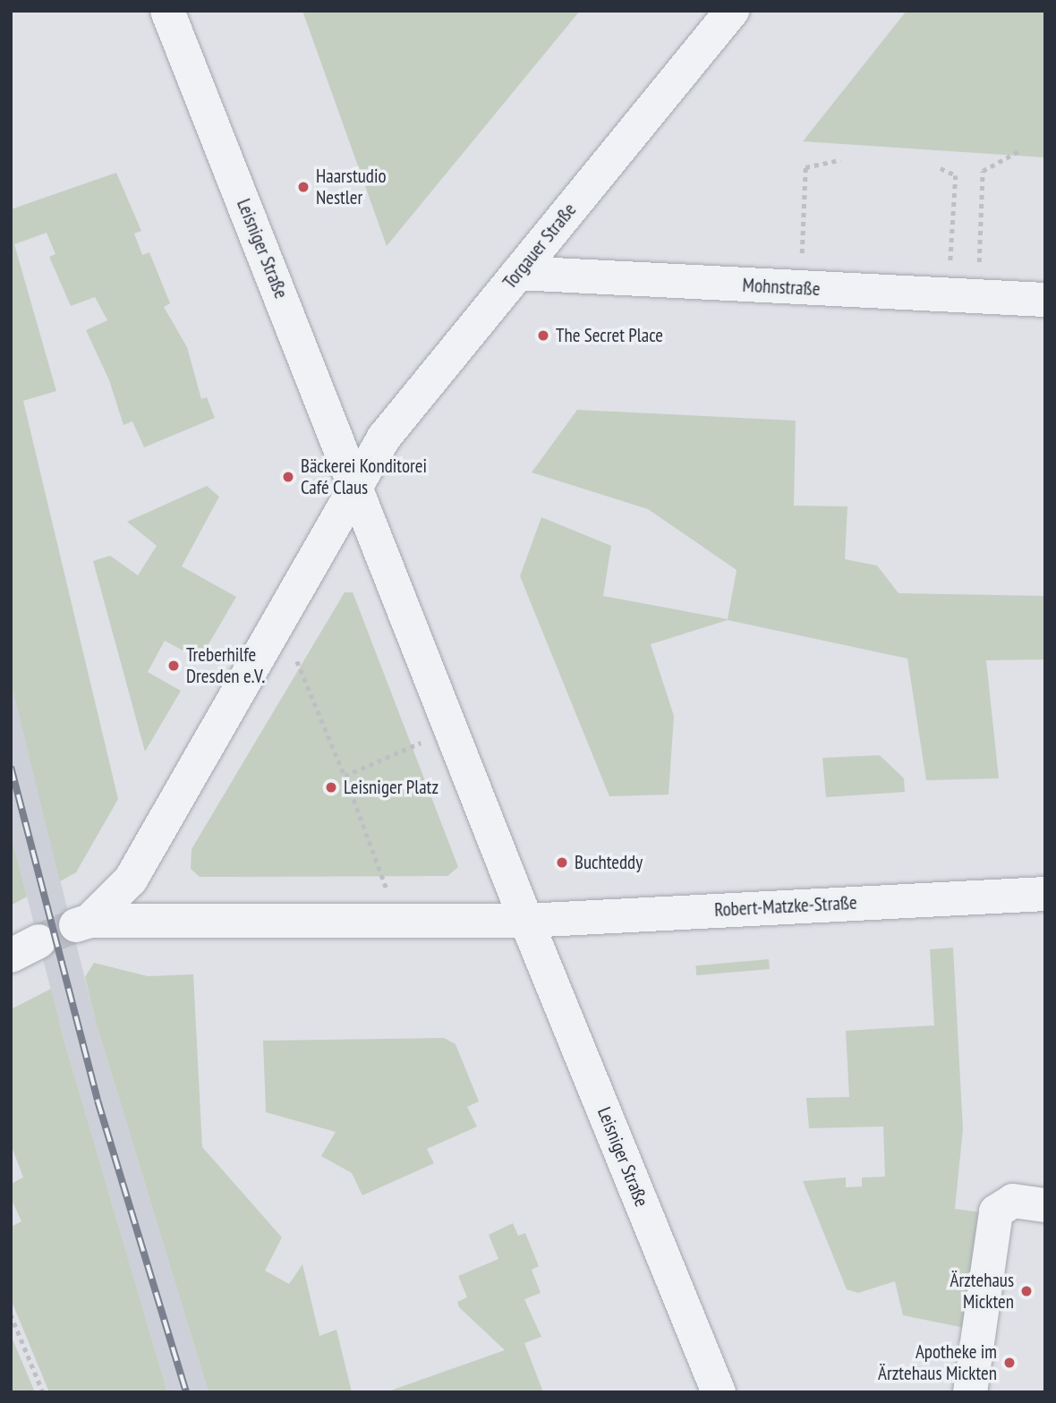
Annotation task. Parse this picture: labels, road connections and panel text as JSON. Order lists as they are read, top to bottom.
{
  "streets": {
    "street": [
      "Torgauer Straße",
      "Leisniger Straße",
      "Mohnstraße",
      "Robert-Matzke-Straße"
    ]
  },
  "crossings": [
    ["Torgauer Straße", "Leisniger Straße"],
    ["Torgauer Straße", "Mohnstraße"],
    ["Leisniger Straße", "Robert-Matzke-Straße"]
  ],
  "places": [
    "Haarstudio Nestler",
    "The Secret Place",
    "Bäckerei Konditorei Café Claus",
    "Treberhilfe Dresden e.V.",
    "Leisniger Platz",
    "Buchteddy",
    "Ärztehaus Mickten",
    "Apotheke im Ärztehaus Mickten"
  ]
}
